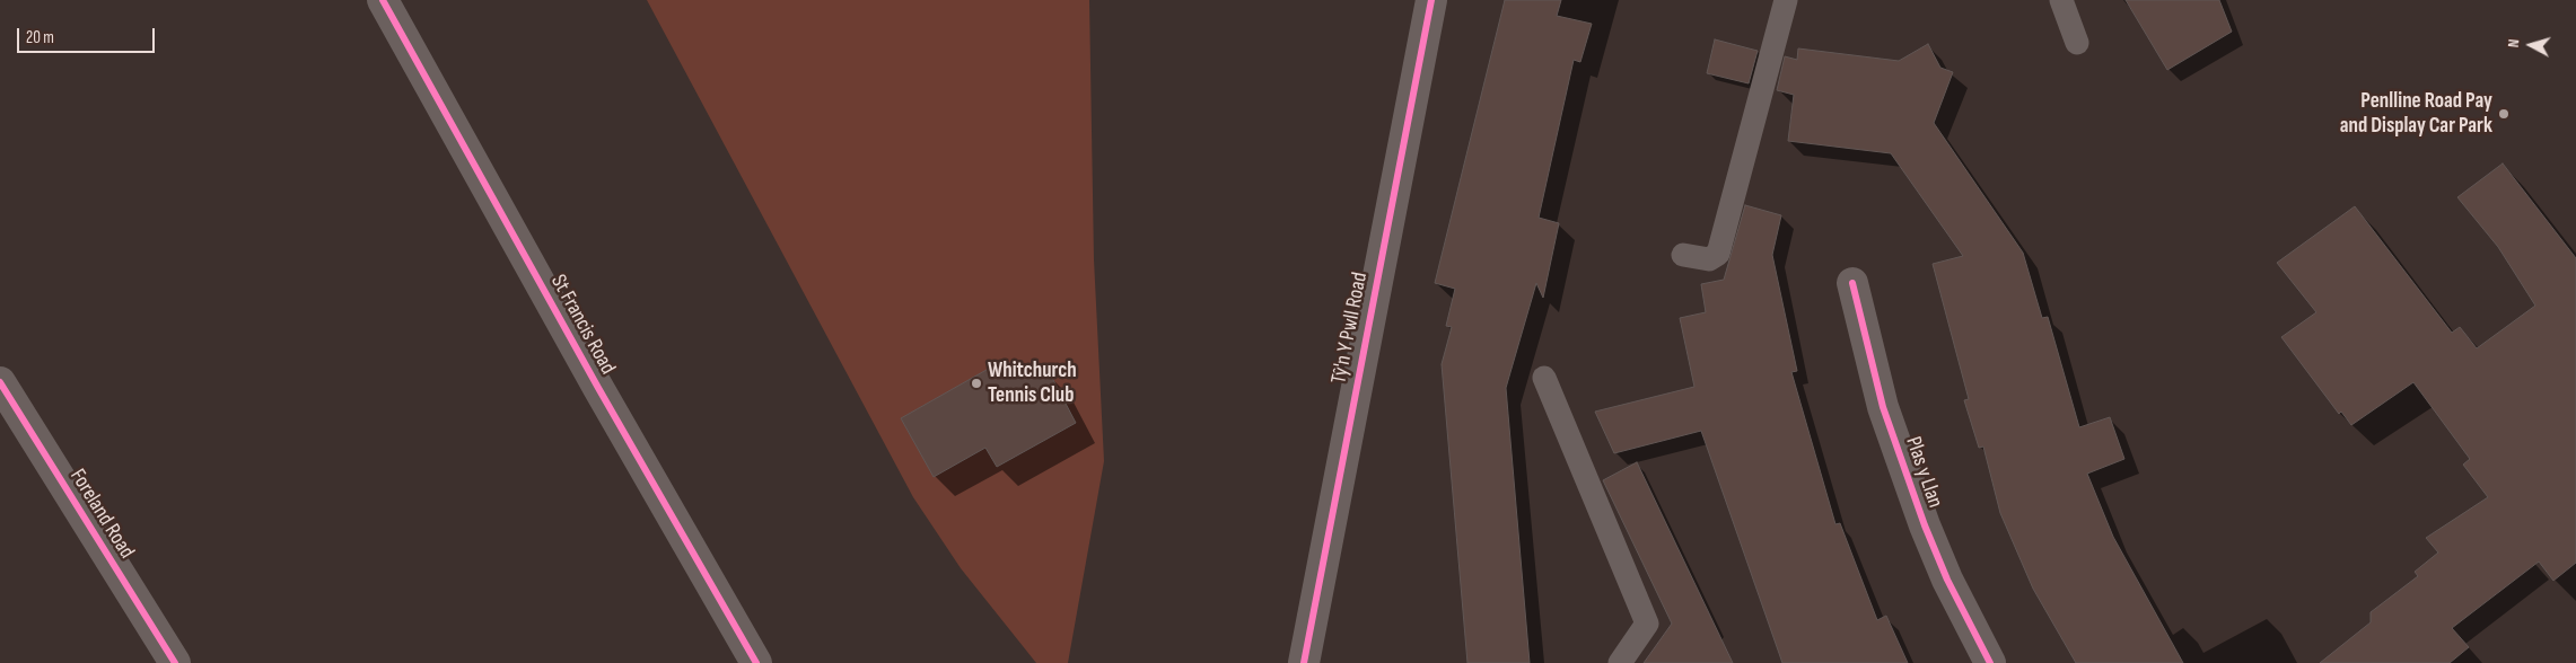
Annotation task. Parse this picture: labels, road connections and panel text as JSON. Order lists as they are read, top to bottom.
{
  "streets": {
    "street": [
      "St Francis Road",
      "Tŷ'n Y Pwll Road",
      "Plas y Llan",
      "Foreland Road"
    ]
  },
  "places": ["Penlline Road Pay and Display Car Park", "Whitchurch Tennis Club"],
  "scale_bar": "20 m",
  "north": "left"
}
